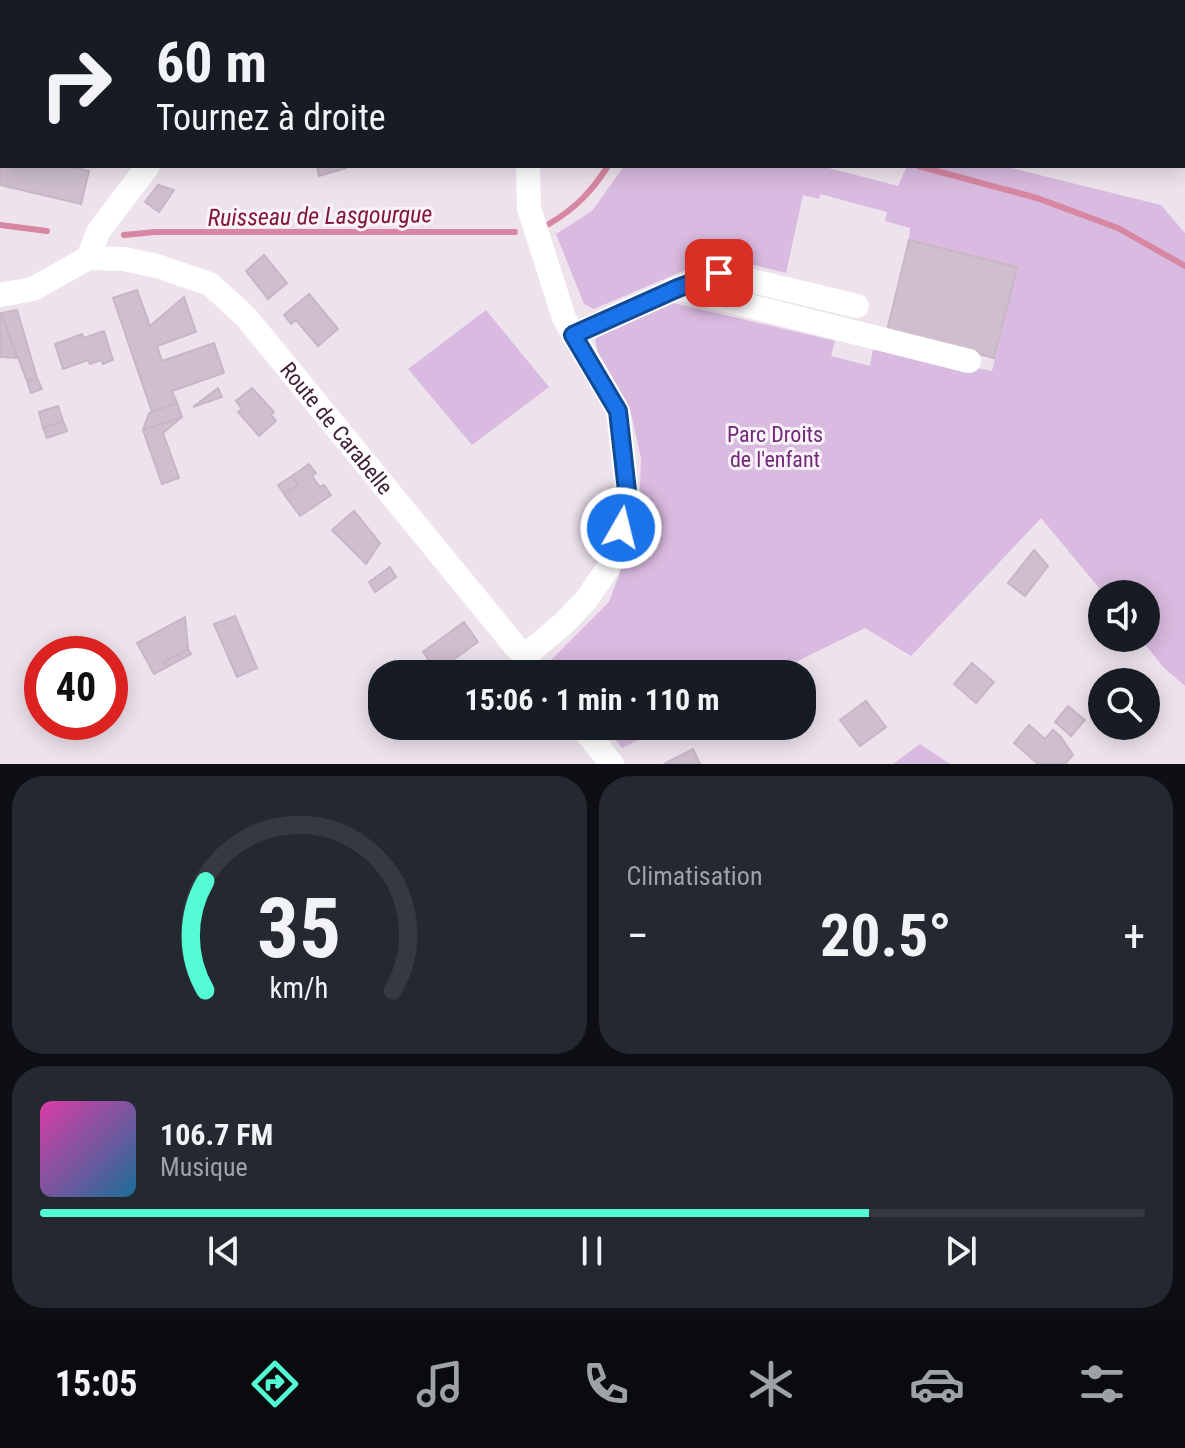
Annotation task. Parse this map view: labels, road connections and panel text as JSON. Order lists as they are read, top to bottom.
{
  "streets": {
    "street": ["Route de Carabelle"]
  },
  "water": ["Ruisseau de Lasgourgue"],
  "parks": ["Parc Droits de l'enfant"],
  "page": {
    "turn": ["60 m", "Tournez à droite"],
    "limit": "40",
    "trip": "15:06 · 1 min · 110 m",
    "tile": "Climatisation",
    "heat": ["−", "20.5°", "+"],
    "song": ["106.7 FM", "Musique"],
    "tabs": "15:05",
    "gauge": ["35", "km/h"]
  }
}
